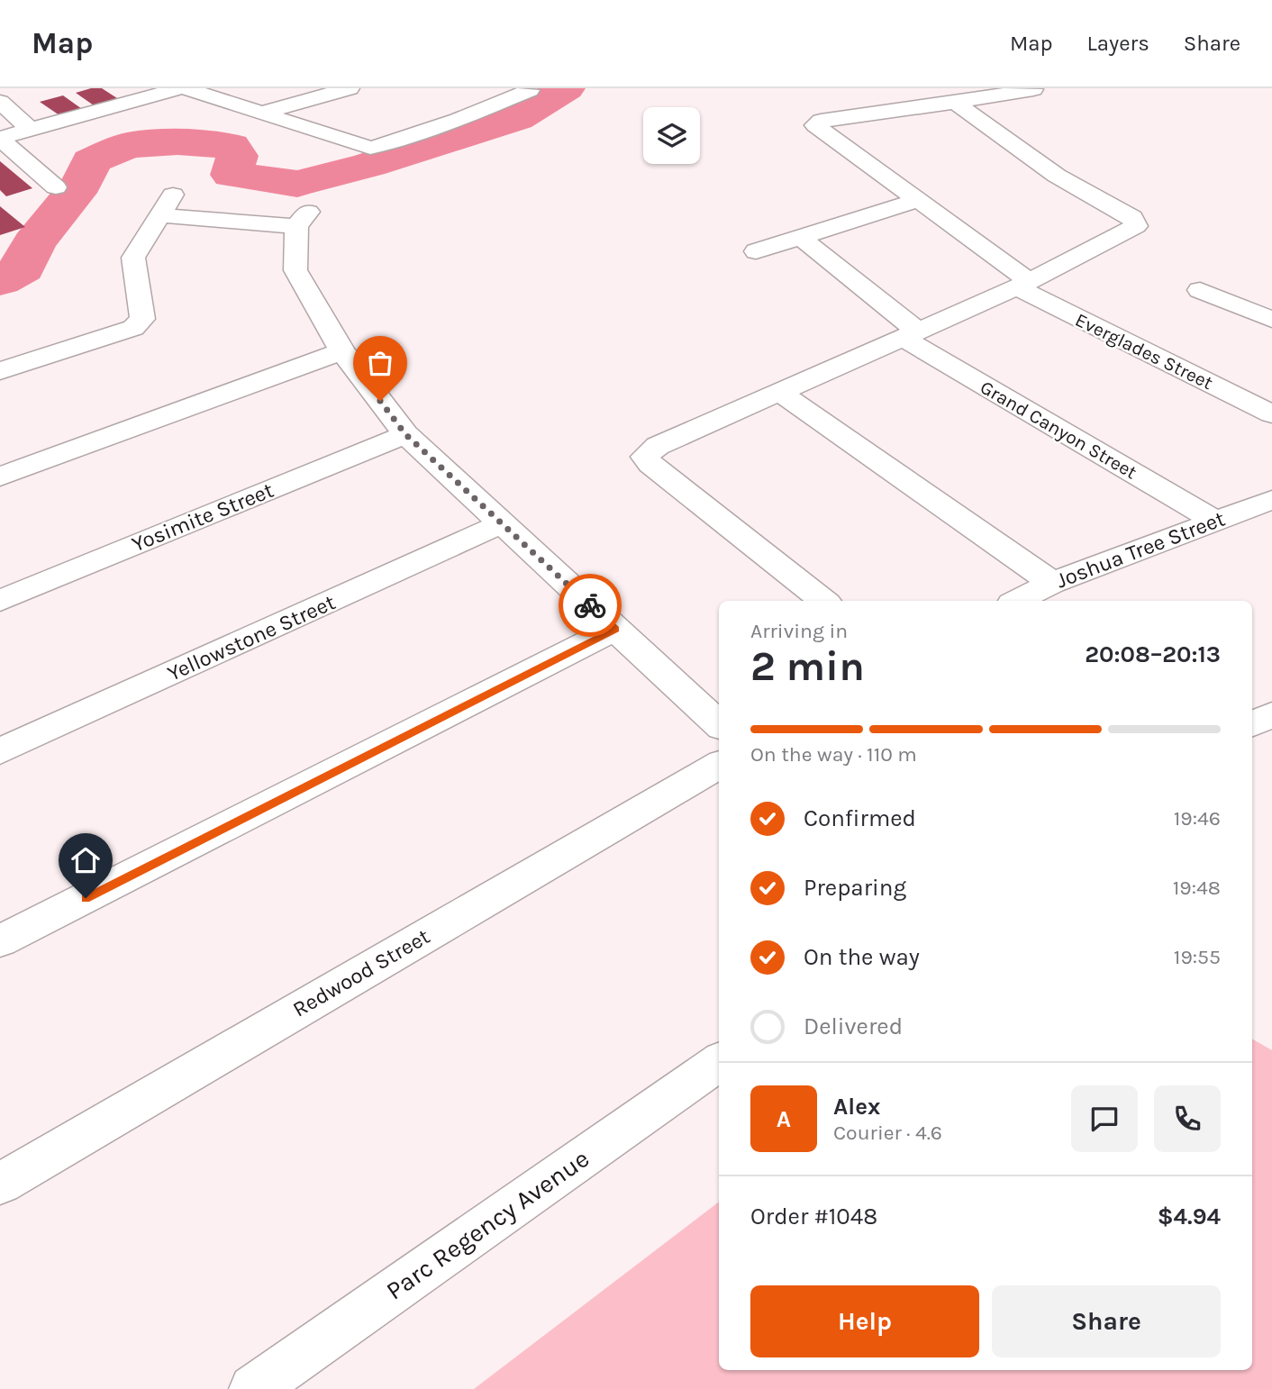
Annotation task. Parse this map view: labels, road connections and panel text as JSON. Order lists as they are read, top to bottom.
{
  "streets": {
    "street": [
      "Everglades Street",
      "Grand Canyon Street",
      "Yosimite Street",
      "Joshua Tree Street",
      "Yellowstone Street",
      "Redwood Street",
      "Parc Regency Avenue"
    ]
  },
  "crossings": [
    ["Grand Canyon Street", "Joshua Tree Street"]
  ],
  "page": {
    "header": "Map",
    "nav": ["Map", "Layers", "Share"],
    "heading": ["2 min", "Arriving in", "20:08–20:13"],
    "panel": [
      "Alex",
      "Courier · 4.6",
      "Order #1048",
      "$4.94"
    ],
    "bar": "On the way · 110 m",
    "list": [
      ["Confirmed", "19:46"],
      ["Preparing", "19:48"],
      ["On the way", "19:55"],
      "Delivered"
    ],
    "round": "A",
    "buttons": ["Help", "Share"]
  }
}
